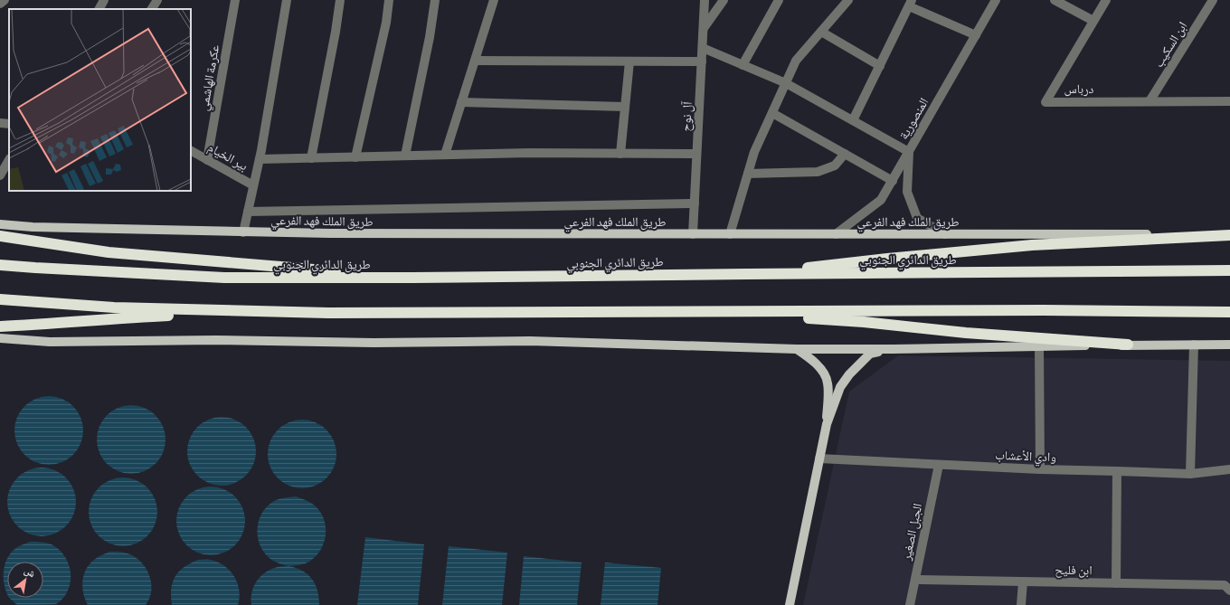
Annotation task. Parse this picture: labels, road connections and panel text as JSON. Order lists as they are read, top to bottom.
{
  "streets": {
    "highway": ["طريق الدائري الجنوبي"],
    "main road": ["طريق الملك فهد الفرعي"],
    "street": [
      "ابن السكيب",
      "عكرمة الهاشمي",
      "درباس",
      "آل نوح",
      "المنصورية",
      "بير الخيام",
      "وادي الأعشاب",
      "الجبل الصغير",
      "ابن فليح"
    ]
  },
  "crossings": [
    ["ابن السكيب", "درباس"],
    ["عكرمة الهاشمي", "بير الخيام"],
    ["آل نوح", "طريق الملك فهد الفرعي"],
    ["المنصورية", "طريق الملك فهد الفرعي"],
    ["وادي الأعشاب", "الجبل الصغير"],
    ["الجبل الصغير", "ابن فليح"]
  ],
  "north": "top right"
}
